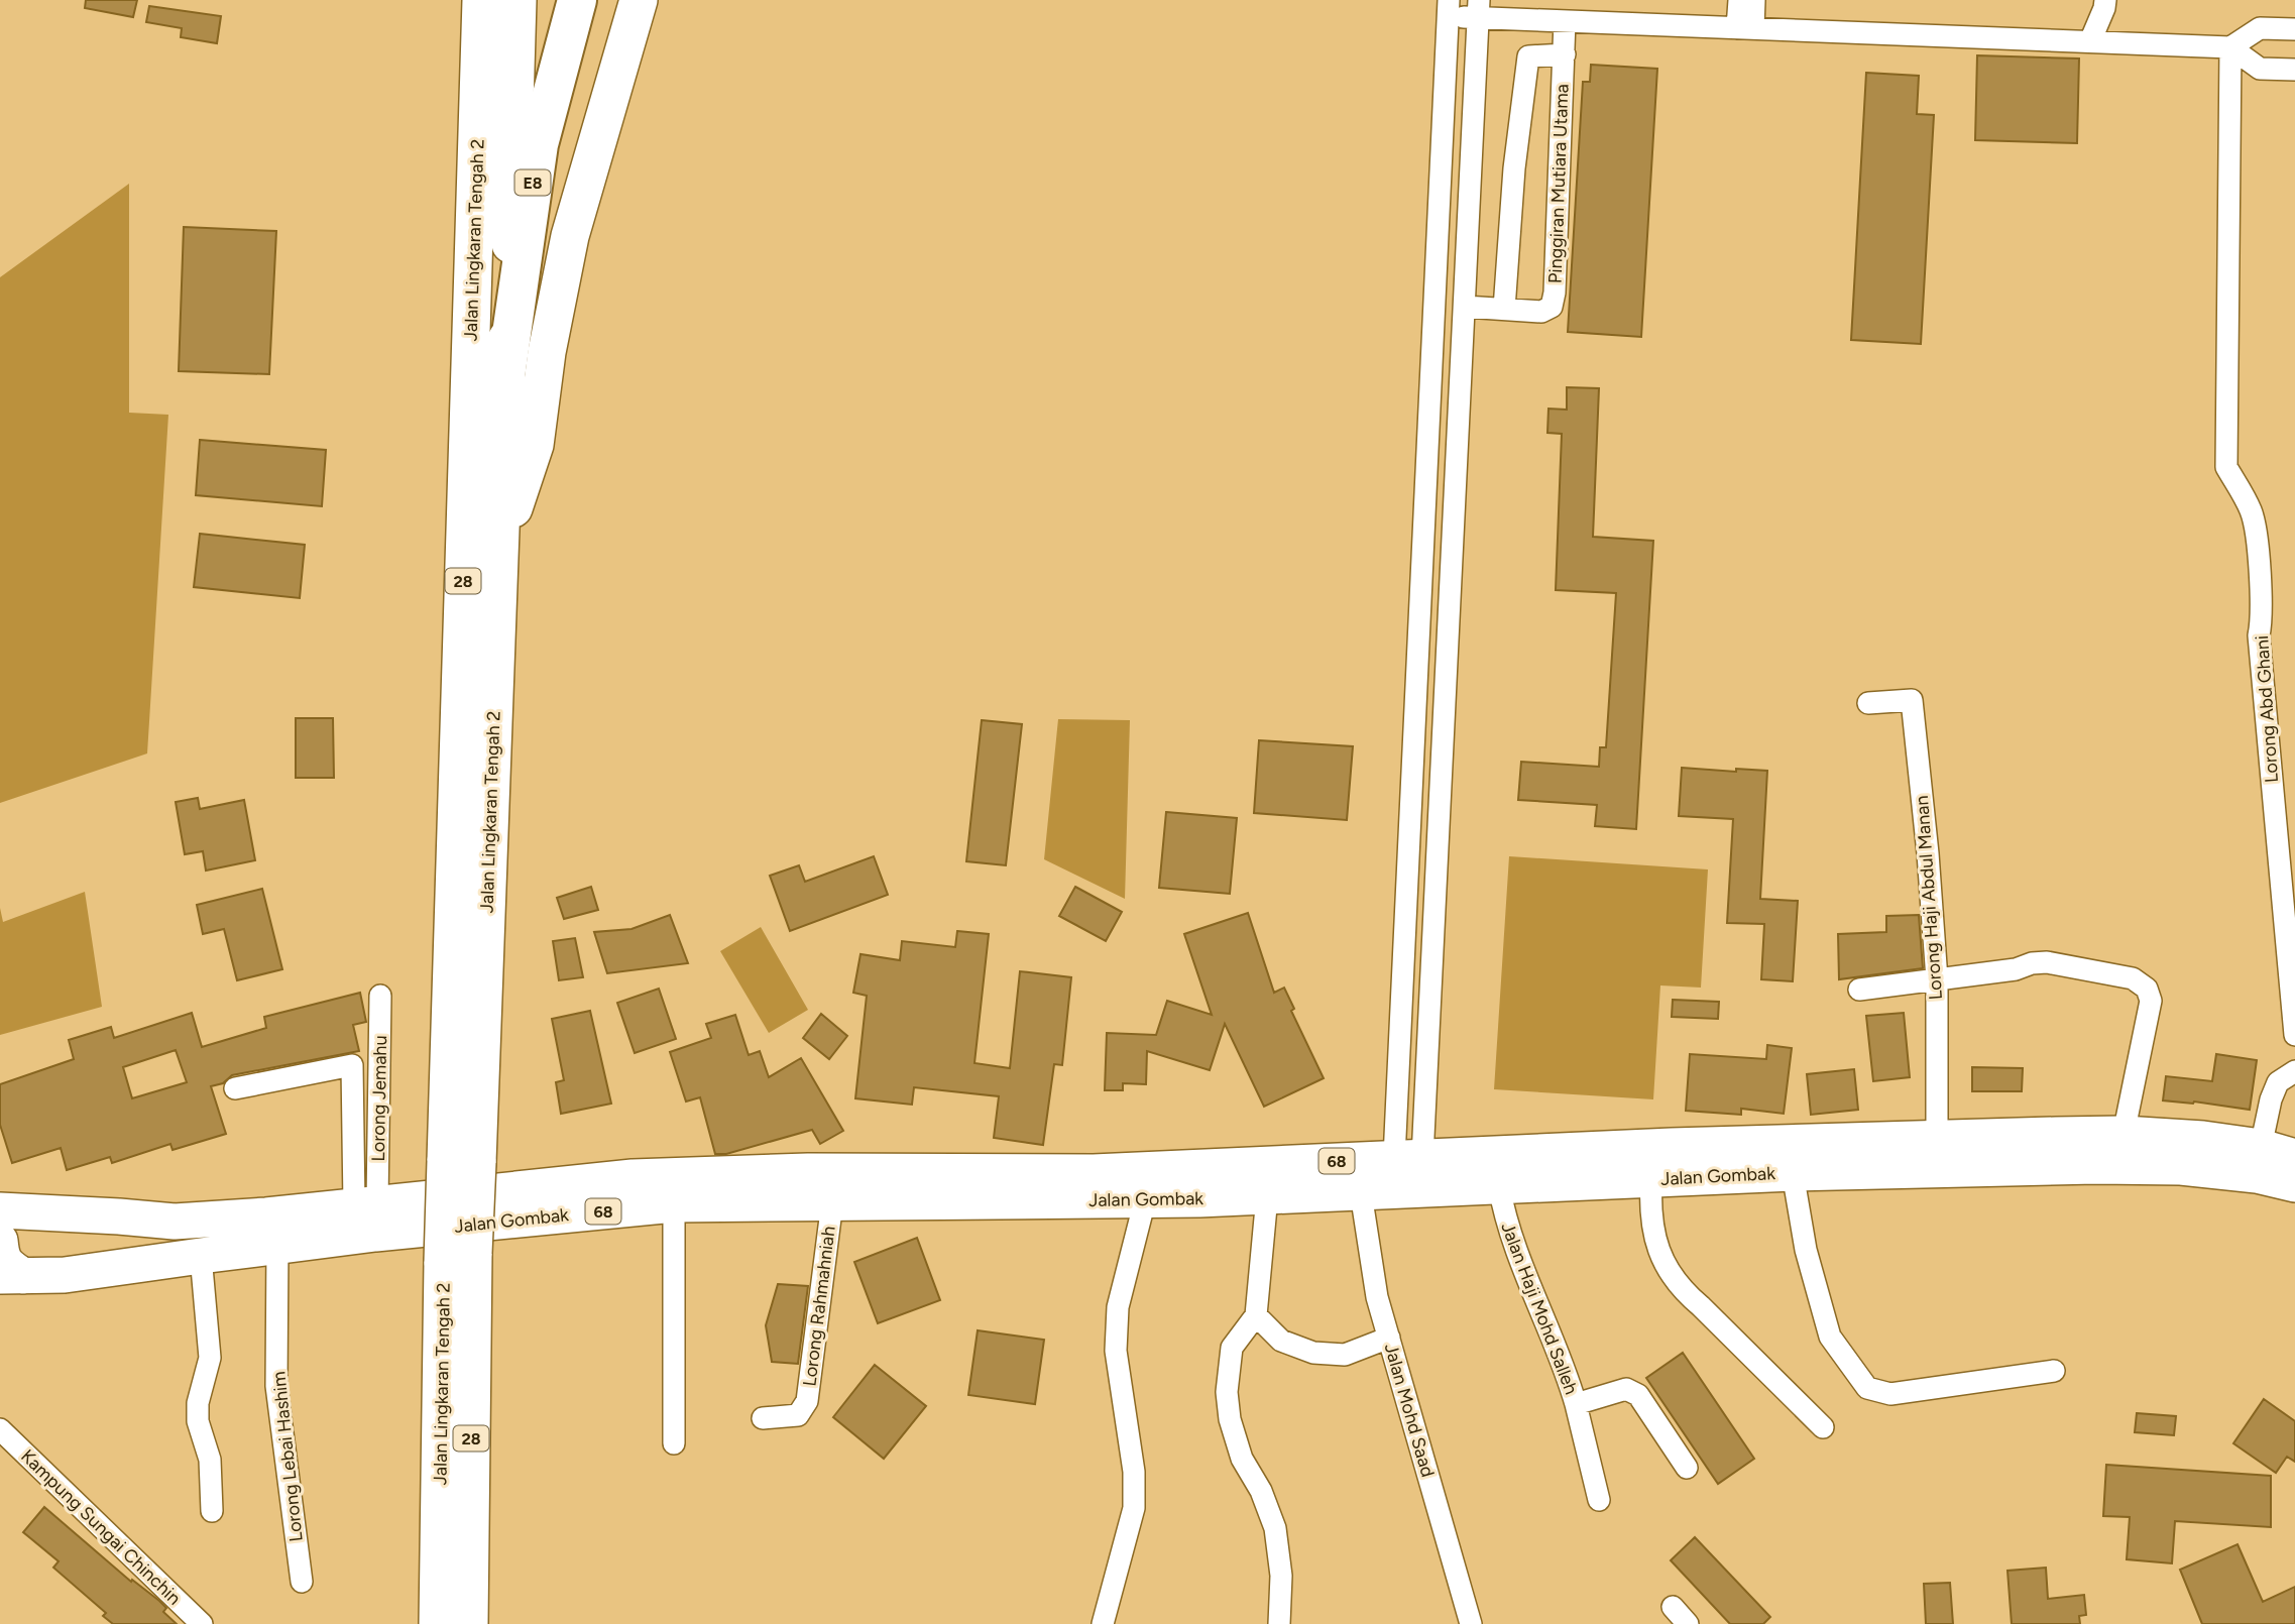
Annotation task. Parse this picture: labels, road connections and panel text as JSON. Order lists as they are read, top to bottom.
{
  "streets": {
    "highway": ["E8", "Jalan Lingkaran Tengah 2", "28"],
    "main road": ["68", "Jalan Gombak"],
    "street": [
      "Pinggiran Mutiara Utama",
      "Lorong Abd Ghani",
      "Lorong Haji Abdul Manan",
      "Lorong Jemahu",
      "Lorong Rahmahniah",
      "Jalan Haji Mohd Salleh",
      "Jalan Mohd Saad",
      "Lorong Lebai Hashim",
      "Kampung Sungai Chinchin"
    ]
  },
  "crossings": [
    ["E8", "Jalan Lingkaran Tengah 2"],
    ["Lorong Haji Abdul Manan", "Jalan Gombak"],
    ["Lorong Jemahu", "Jalan Gombak"],
    ["Jalan Gombak", "Lorong Rahmahniah"],
    ["Jalan Gombak", "Jalan Haji Mohd Salleh"],
    ["Jalan Gombak", "Jalan Mohd Saad"],
    ["Jalan Gombak", "Lorong Lebai Hashim"]
  ]
}
